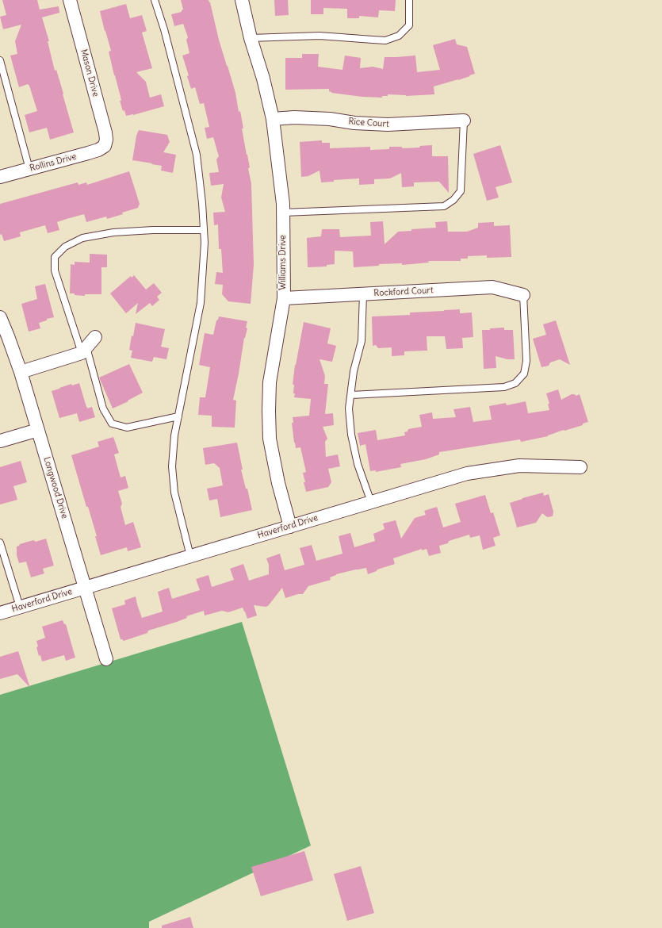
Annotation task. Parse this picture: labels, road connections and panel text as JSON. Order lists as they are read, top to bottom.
{
  "streets": {
    "street": [
      "Mason Drive",
      "Rice Court",
      "Rollins Drive",
      "Williams Drive",
      "Rockford Court",
      "Longwood Drive",
      "Haverford Drive"
    ]
  },
  "crossings": [
    ["Mason Drive", "Rollins Drive"],
    ["Rice Court", "Williams Drive"],
    ["Williams Drive", "Rockford Court"],
    ["Williams Drive", "Haverford Drive"],
    ["Longwood Drive", "Haverford Drive"]
  ]
}
